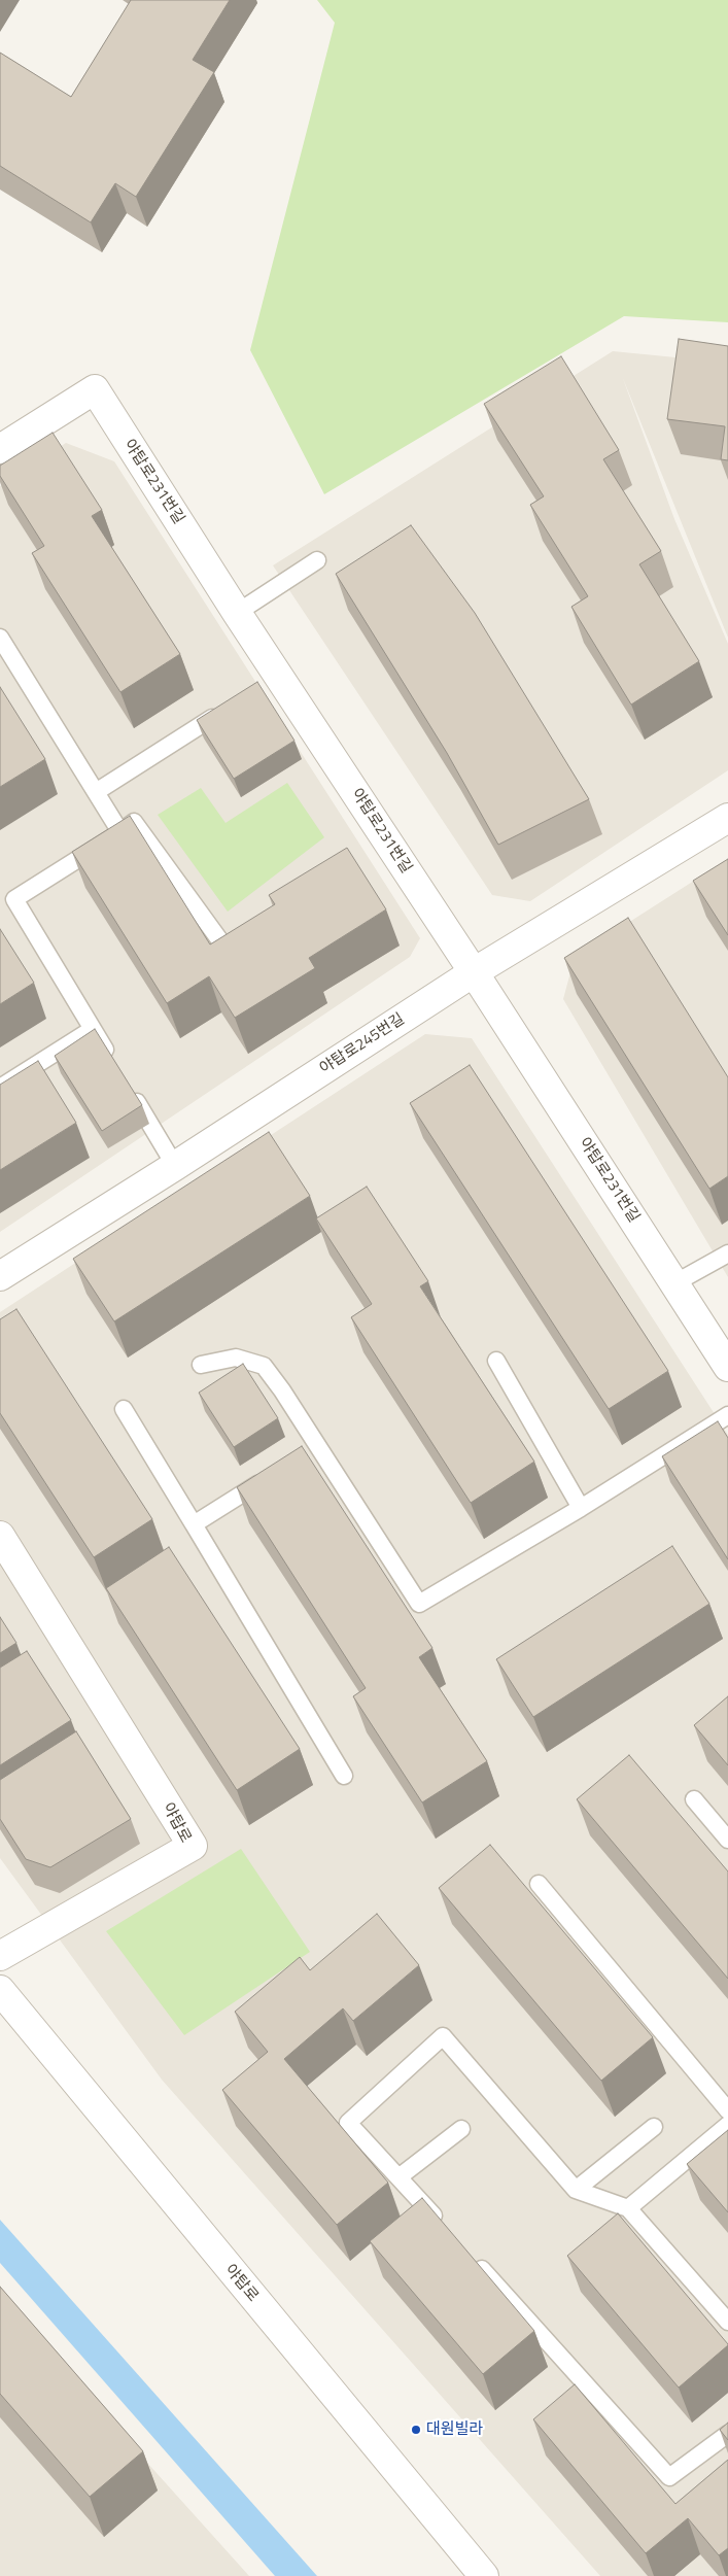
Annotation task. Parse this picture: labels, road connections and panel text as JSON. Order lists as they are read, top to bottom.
{
  "streets": {
    "street": ["야탑로231번길", "야탑로245번길", "야탑로"]
  },
  "crossings": [
    ["야탑로231번길", "야탑로245번길"]
  ],
  "places": ["대원빌라"]
}
